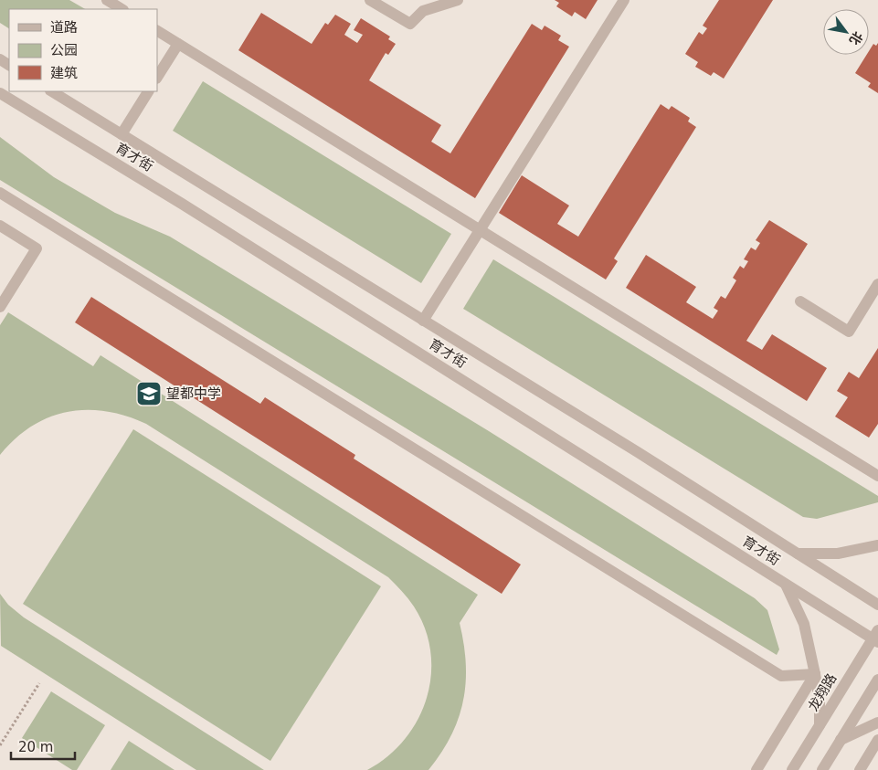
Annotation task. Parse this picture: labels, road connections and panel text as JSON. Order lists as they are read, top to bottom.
{
  "streets": {
    "street": ["育才街", "龙翔路"]
  },
  "crossings": [
    ["育才街", "龙翔路"]
  ],
  "places": {
    "school or university": ["望都中学"]
  },
  "legend": ["道路", "公园", "建筑"],
  "scale_bar": "20 m",
  "north": "bottom right"
}
